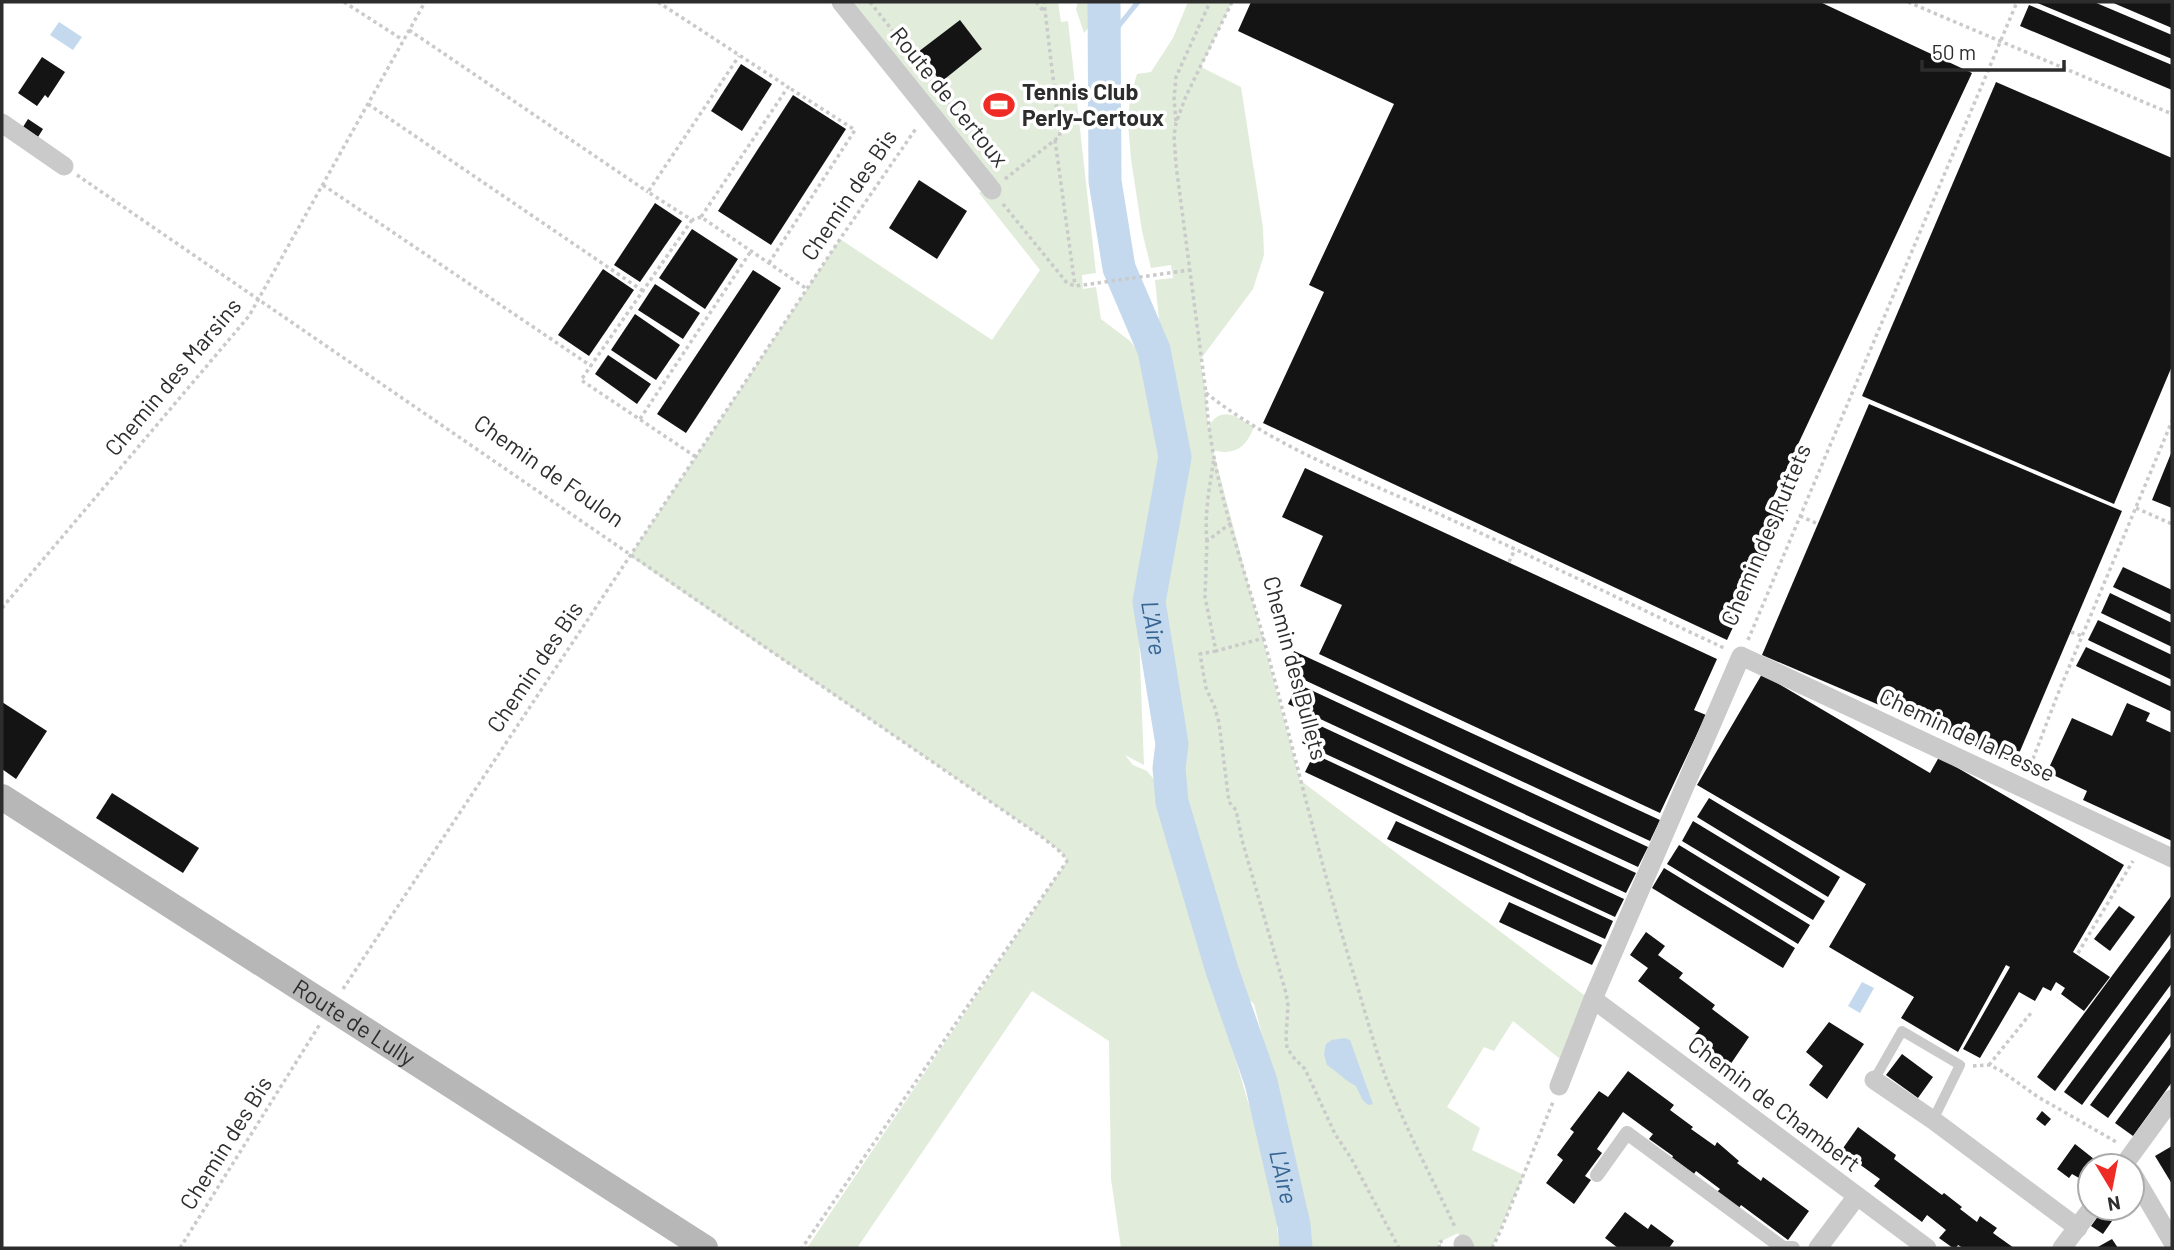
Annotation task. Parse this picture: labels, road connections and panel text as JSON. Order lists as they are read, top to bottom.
{
  "streets": {
    "main road": ["Route de Lully"],
    "street": [
      "Route de Certoux",
      "Chemin des Ruttets",
      "Chemin de la Pesse",
      "Chemin de Chambert"
    ],
    "path": [
      "Chemin des Bis",
      "Chemin des Marsins",
      "Chemin de Foulon",
      "Chemin des Bullets"
    ]
  },
  "crossings": [
    ["Route de Certoux", "Chemin des Bis"],
    ["Chemin des Bis", "Chemin de Foulon"],
    ["Chemin des Bis", "Route de Lully"],
    ["Chemin des Marsins", "Chemin de Foulon"],
    ["Chemin des Ruttets", "Chemin de la Pesse"],
    ["Chemin des Ruttets", "Chemin de Chambert"]
  ],
  "water": ["L'Aire"],
  "places": {
    "sports": ["Tennis Club Perly-Certoux"]
  },
  "scale_bar": "50 m",
  "north": "bottom"
}
